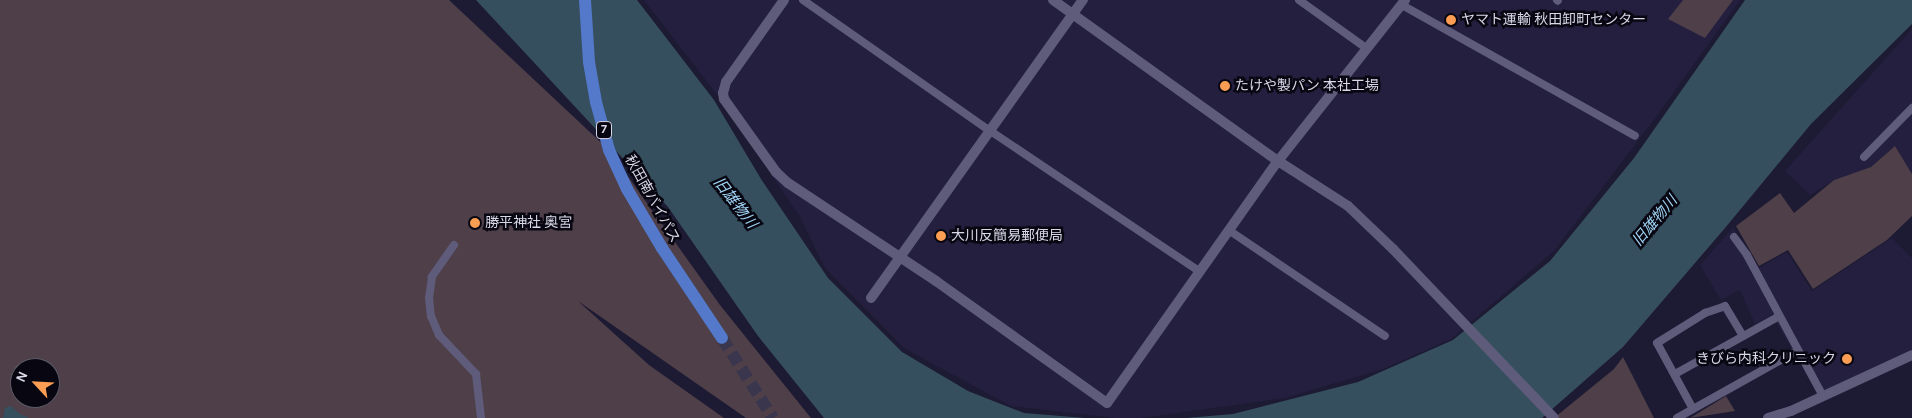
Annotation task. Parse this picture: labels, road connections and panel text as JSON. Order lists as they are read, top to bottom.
{
  "streets": {
    "highway": ["7", "秋田南バイパス"]
  },
  "water": ["旧雄物川"],
  "places": [
    "ヤマト運輸 秋田卸町センター",
    "たけや製パン 本社工場",
    "勝平神社 奥宮",
    "大川反簡易郵便局",
    "きびら内科クリニック"
  ],
  "north": "top left"
}
